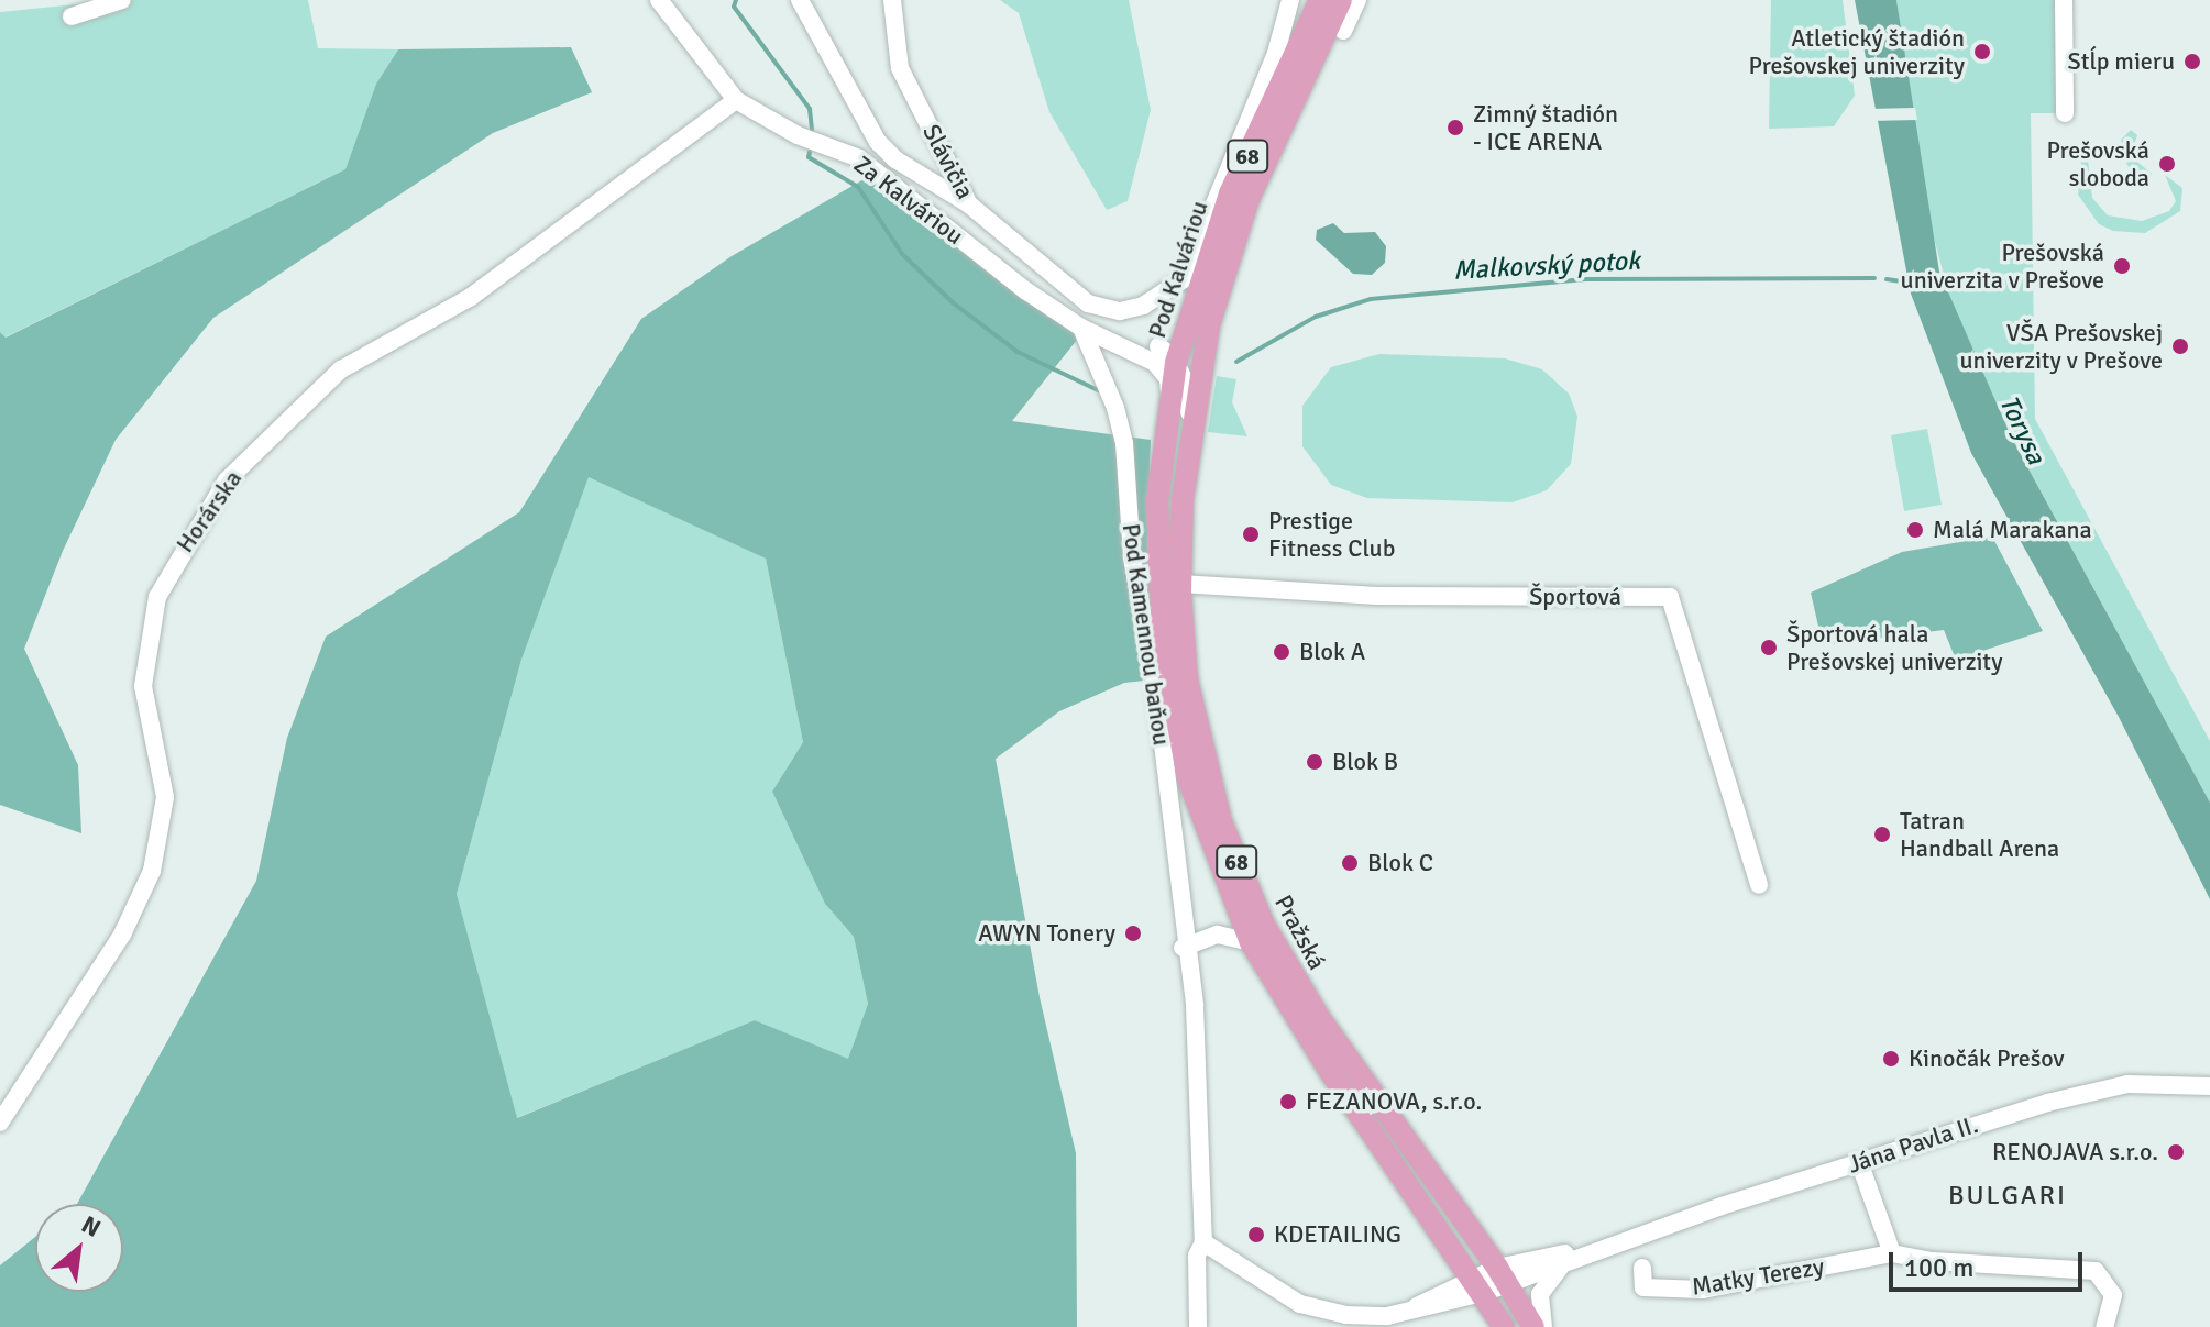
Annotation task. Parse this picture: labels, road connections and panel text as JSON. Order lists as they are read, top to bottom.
{
  "streets": {
    "main road": ["68", "Pod Kalváriou", "Pražská"],
    "street": [
      "Slávičia",
      "Za Kalváriou",
      "Horárska",
      "Športová",
      "Pod Kamennou baňou",
      "Jána Pavla II.",
      "Matky Terezy"
    ]
  },
  "crossings": [
    ["Slávičia", "Pod Kalváriou"],
    ["Za Kalváriou", "Pod Kalváriou"],
    ["Za Kalváriou", "Horárska"],
    ["Za Kalváriou", "Pod Kamennou baňou"],
    ["Za Kalváriou", "Pražská"],
    ["Pod Kalváriou", "Pražská"],
    ["Športová", "Pražská"],
    ["Pražská", "Jána Pavla II."]
  ],
  "districts": ["BULGARI"],
  "water": ["Malkovský potok", "Torysa"],
  "places": [
    "Atletický štadión Prešovskej univerzity",
    "Stĺp mieru",
    "Zimný štadión - ICE ARENA",
    "Prešovská sloboda",
    "Prešovská univerzita v Prešove",
    "VŠA Prešovskej univerzity v Prešove",
    "Malá Marakana",
    "Prestige Fitness Club",
    "Športová hala Prešovskej univerzity",
    "Blok A",
    "Blok B",
    "Tatran Handball Arena",
    "Blok C",
    "AWYN Tonery",
    "Kinočák Prešov",
    "FEZANOVA, s.r.o.",
    "RENOJAVA s.r.o.",
    "KDETAILING"
  ],
  "scale_bar": "100 m",
  "north": "top right"
}
